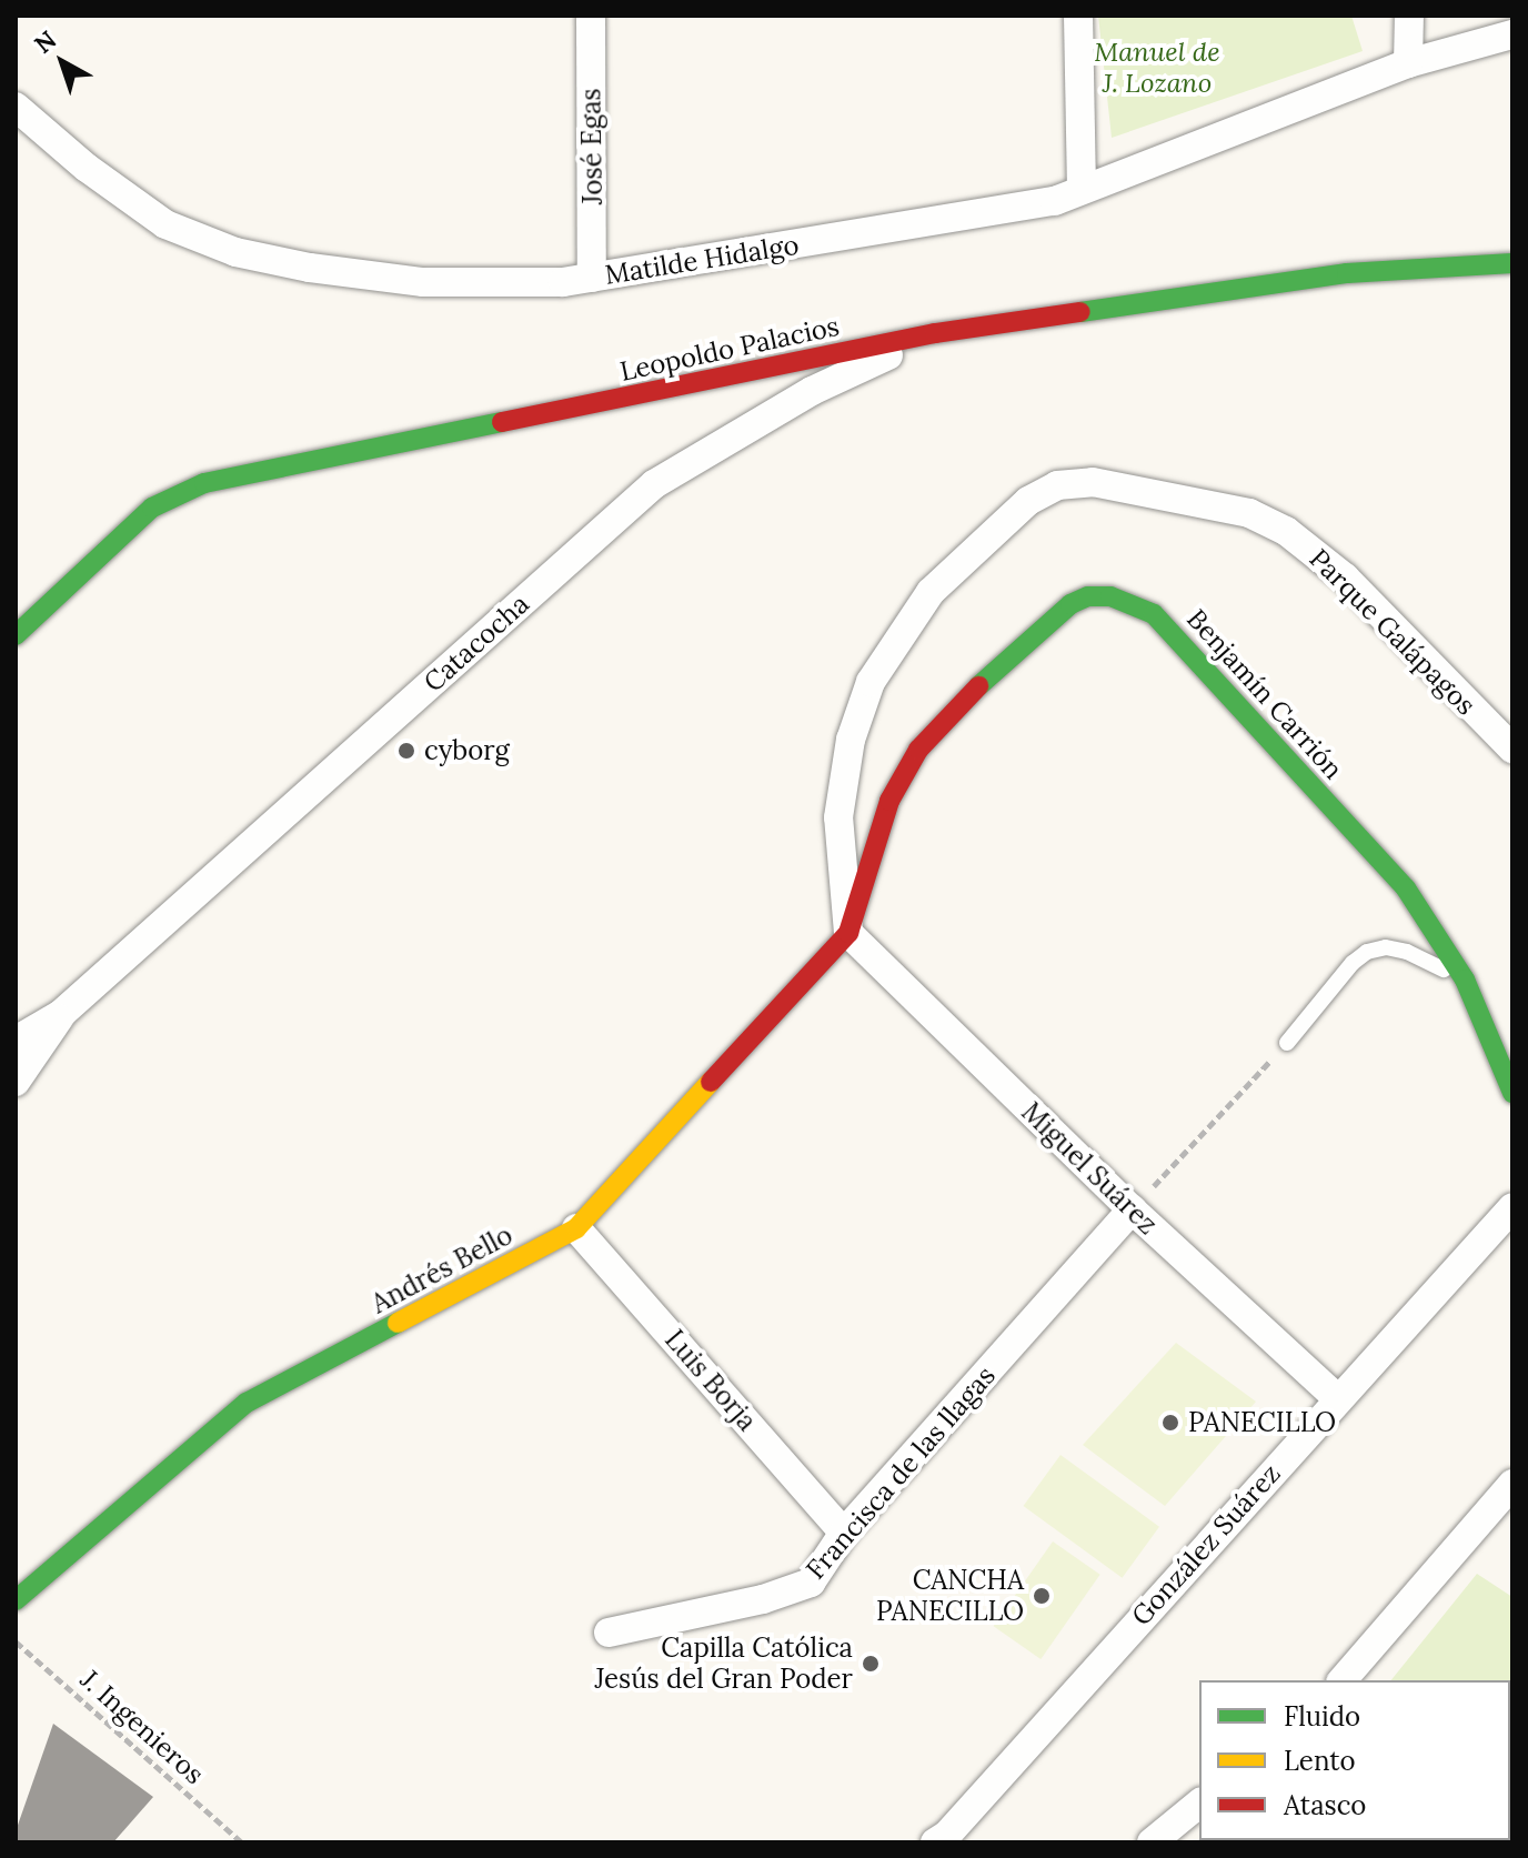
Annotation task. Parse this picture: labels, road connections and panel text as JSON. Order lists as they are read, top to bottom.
{
  "streets": {
    "street": [
      "José Egas",
      "Matilde Hidalgo",
      "Leopoldo Palacios",
      "Parque Galápagos",
      "Catacocha",
      "Benjamín Carrión",
      "Miguel Suárez",
      "Andrés Bello",
      "Luis Borja",
      "Francisca de las llagas",
      "González Suárez"
    ],
    "path": ["J. Ingenieros"]
  },
  "crossings": [
    ["José Egas", "Matilde Hidalgo"],
    ["Leopoldo Palacios", "Catacocha"],
    ["Parque Galápagos", "Benjamín Carrión"],
    ["Parque Galápagos", "Miguel Suárez"],
    ["Parque Galápagos", "Andrés Bello"],
    ["Benjamín Carrión", "Miguel Suárez"],
    ["Benjamín Carrión", "Andrés Bello"],
    ["Miguel Suárez", "Andrés Bello"],
    ["Miguel Suárez", "Francisca de las llagas"],
    ["Miguel Suárez", "González Suárez"],
    ["Andrés Bello", "Luis Borja"],
    ["Luis Borja", "Francisca de las llagas"]
  ],
  "parks": ["Manuel de J. Lozano"],
  "places": [
    "cyborg",
    "PANECILLO",
    "CANCHA PANECILLO",
    "Capilla Católica Jesús del Gran Poder"
  ],
  "legend": ["Fluido", "Lento", "Atasco"],
  "north": "top left"
}
